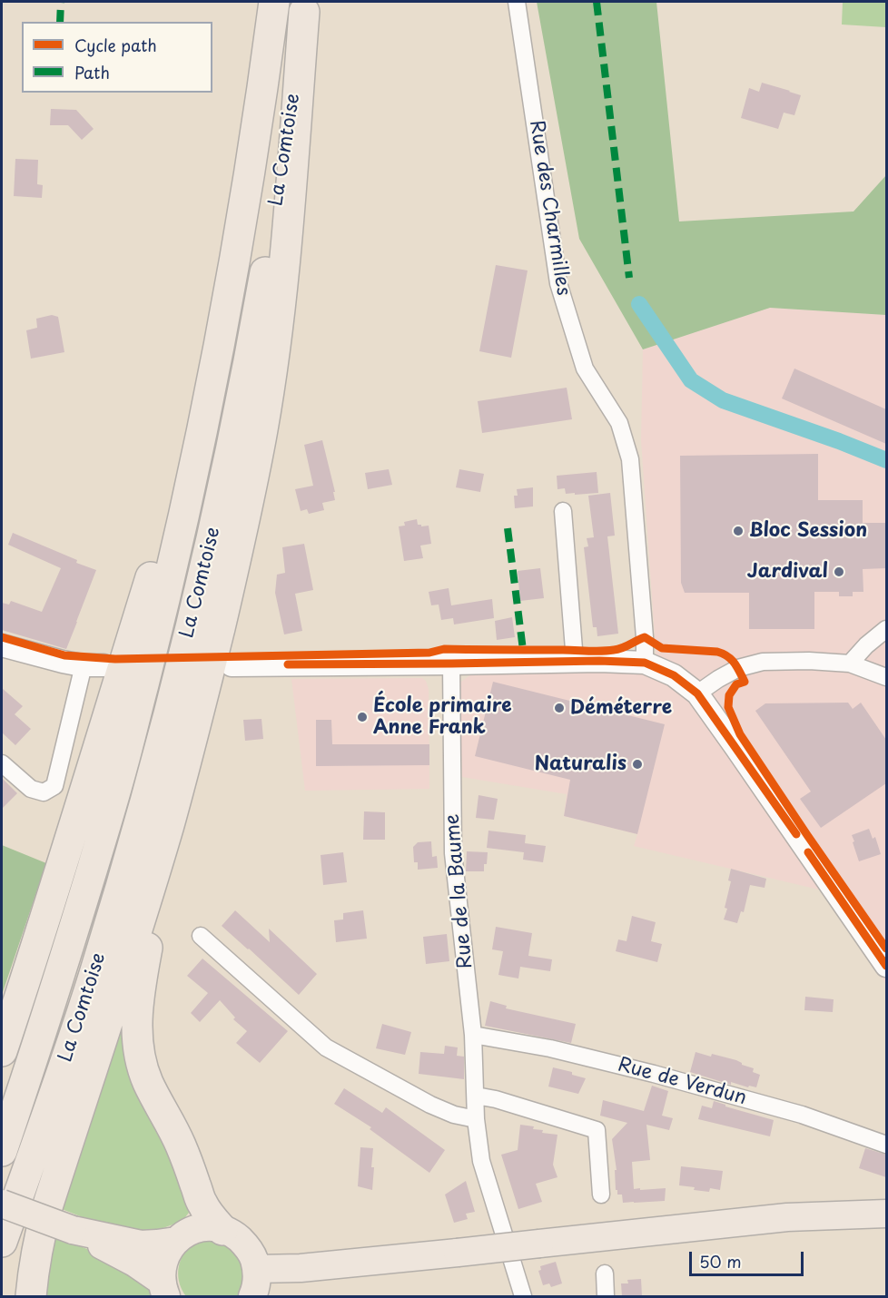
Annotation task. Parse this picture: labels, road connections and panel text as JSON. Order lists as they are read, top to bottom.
{
  "streets": {
    "highway": ["La Comtoise"],
    "street": ["Rue des Charmilles", "Rue de la Baume", "Rue de Verdun"]
  },
  "crossings": [
    ["Rue de la Baume", "Rue de Verdun"]
  ],
  "places": [
    "Bloc Session",
    "Jardival",
    "Déméterre",
    "École primaire Anne Frank",
    "Naturalis"
  ],
  "legend": ["Cycle path", "Path"],
  "scale_bar": "50 m"
}
